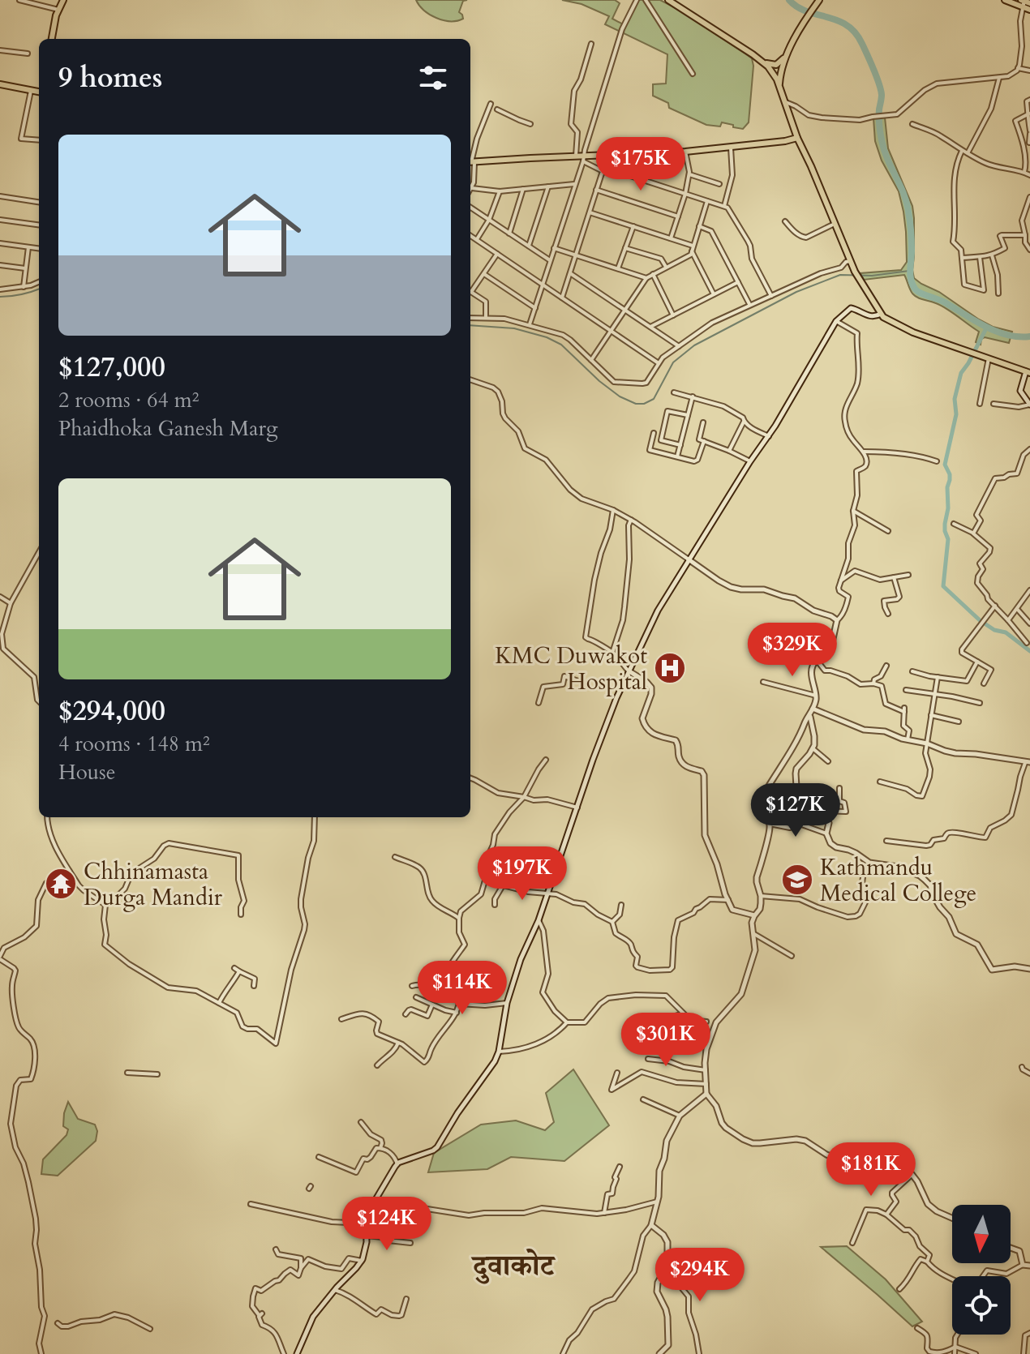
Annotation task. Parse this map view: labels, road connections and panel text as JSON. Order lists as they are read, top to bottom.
{
  "districts": ["दुवाकोट"],
  "places": {
    "hospital": ["KMC Duwakot Hospital"],
    "school or university": ["Kathmandu Medical College"],
    "temple": ["Chhinamasta Durga Mandir"]
  },
  "north": "bottom",
  "page": {
    "heading": "9 homes",
    "list": [
      {
        "name": "$127,000",
        "note": "2 rooms · 64 m² · Phaidhoka Ganesh Marg"
      },
      {
        "name": "$294,000",
        "note": "4 rooms · 148 m² · House"
      }
    ],
    "price": [
      "$175K",
      "$329K",
      "$127K",
      "$197K",
      "$114K",
      "$301K",
      "$181K",
      "$124K",
      "$294K"
    ]
  }
}
